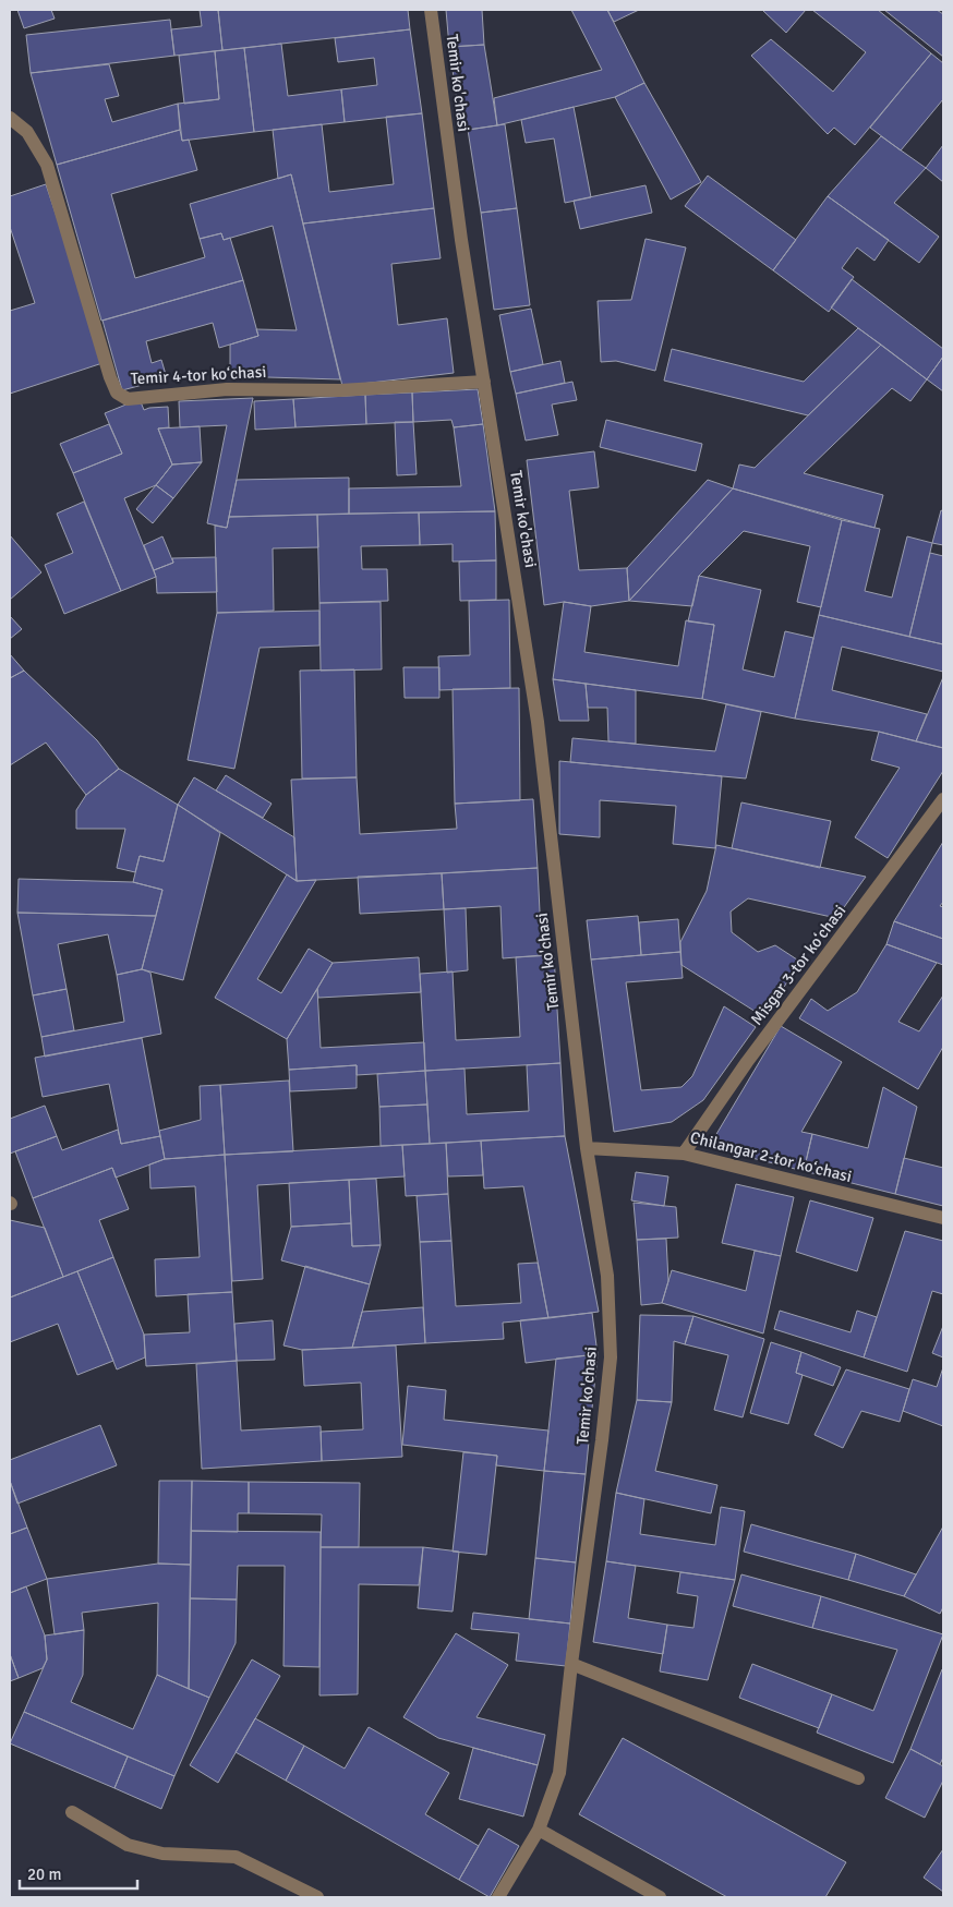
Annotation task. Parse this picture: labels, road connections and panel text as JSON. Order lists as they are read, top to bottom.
{
  "streets": {
    "street": [
      "Temir ko'chasi",
      "Temir 4-tor koʻchasi",
      "Misgar 3-tor koʻchasi",
      "Chilangar 2-tor koʻchasi"
    ]
  },
  "crossings": [
    ["Temir ko'chasi", "Temir 4-tor koʻchasi"],
    ["Temir ko'chasi", "Chilangar 2-tor koʻchasi"],
    ["Misgar 3-tor koʻchasi", "Chilangar 2-tor koʻchasi"]
  ],
  "scale_bar": "20 m"
}
